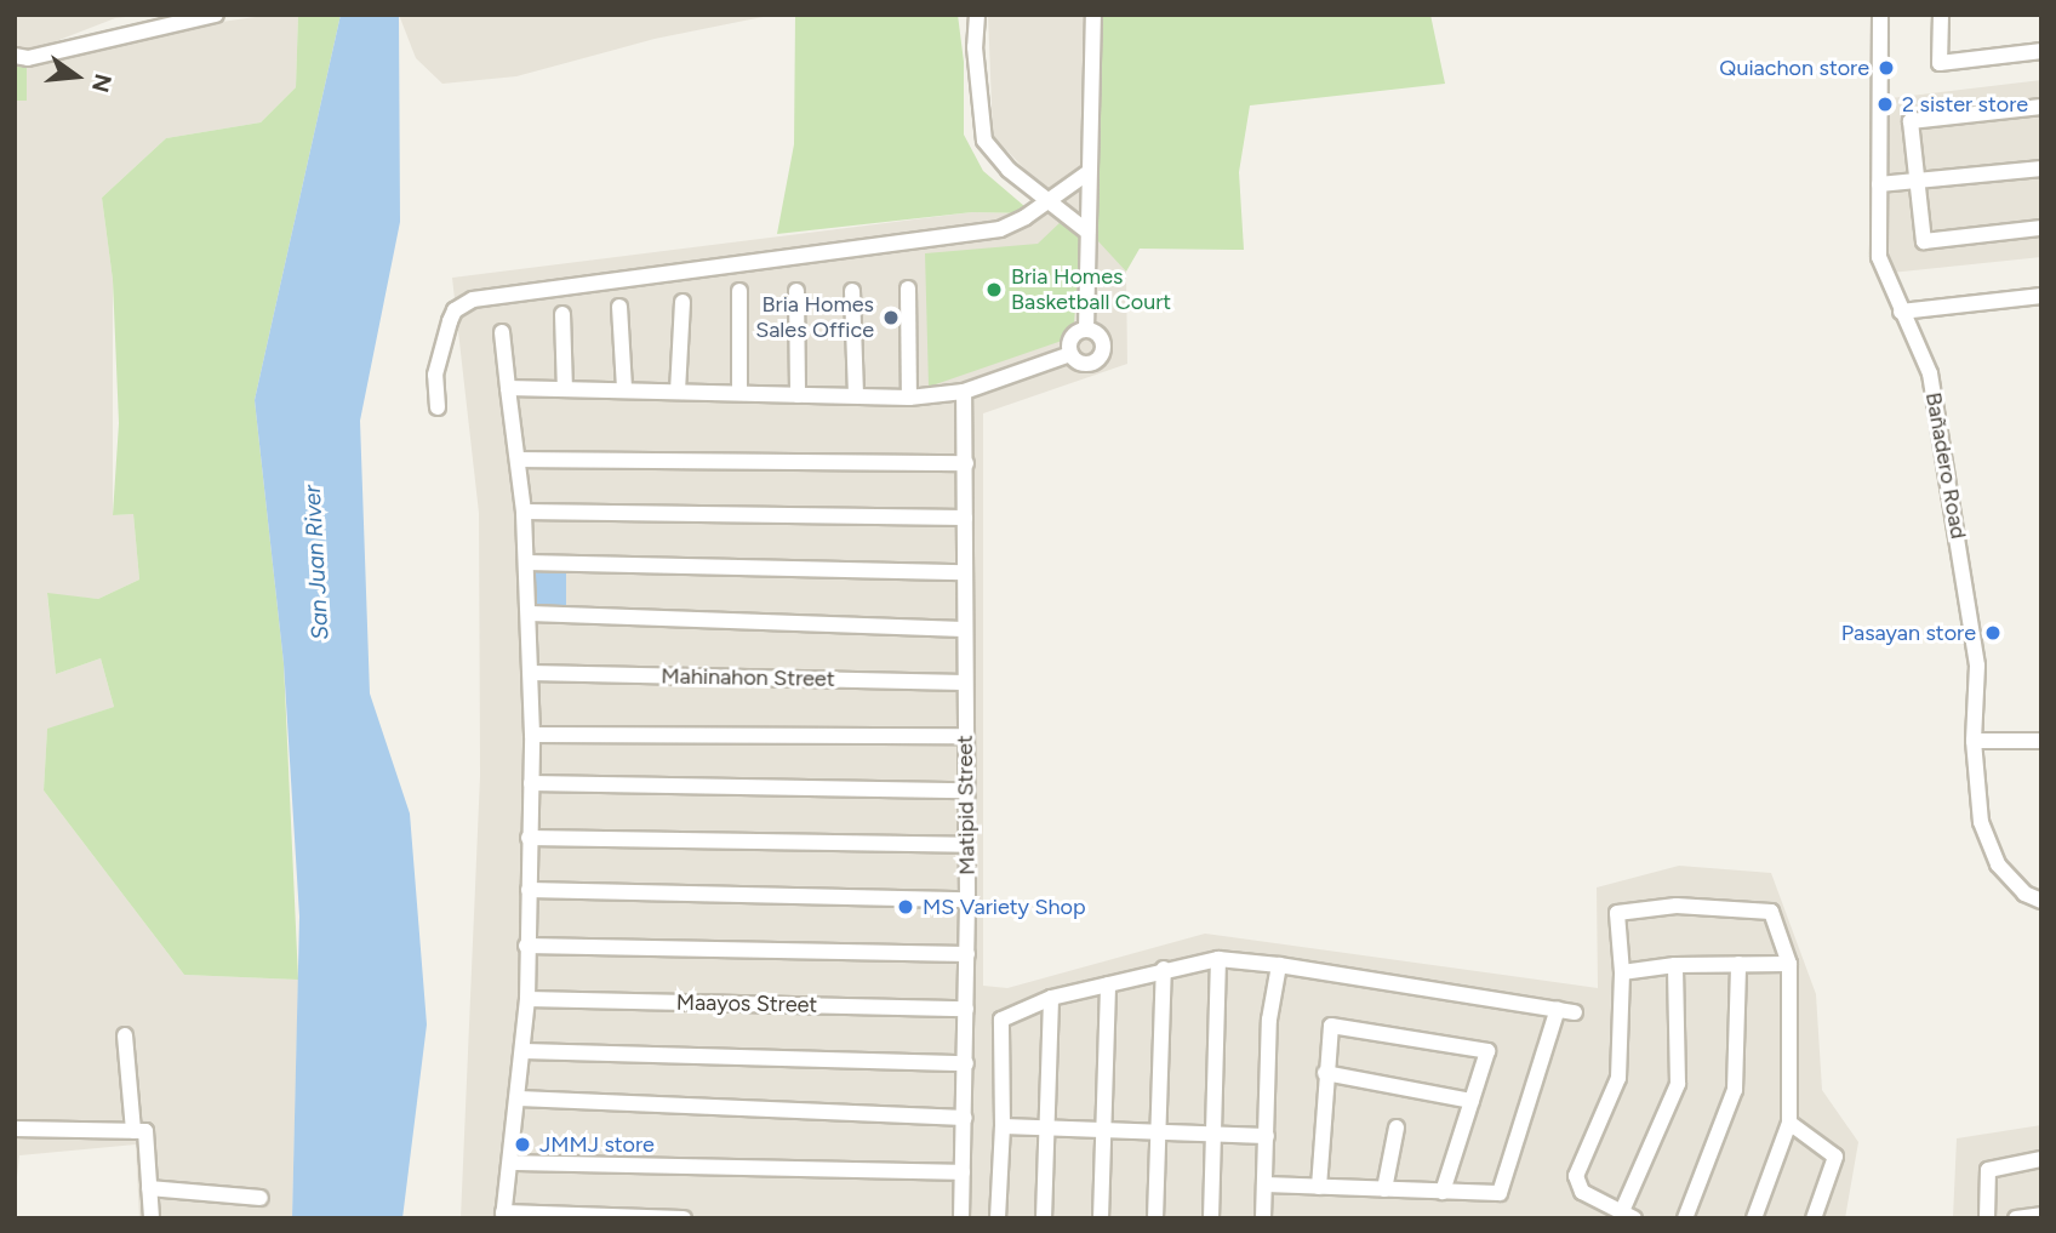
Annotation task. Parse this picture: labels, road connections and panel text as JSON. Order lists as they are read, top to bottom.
{
  "streets": {
    "street": [
      "Bañadero Road",
      "Mahinahon Street",
      "Matipid Street",
      "Maayos Street"
    ]
  },
  "crossings": [
    ["Mahinahon Street", "Matipid Street"],
    ["Matipid Street", "Maayos Street"]
  ],
  "water": ["San Juan River"],
  "places": [
    "Quiachon store",
    "2 sister store",
    "Bria Homes Basketball Court",
    "Bria Homes Sales Office",
    "Pasayan store",
    "MS Variety Shop",
    "JMMJ store"
  ],
  "north": "right"
}
